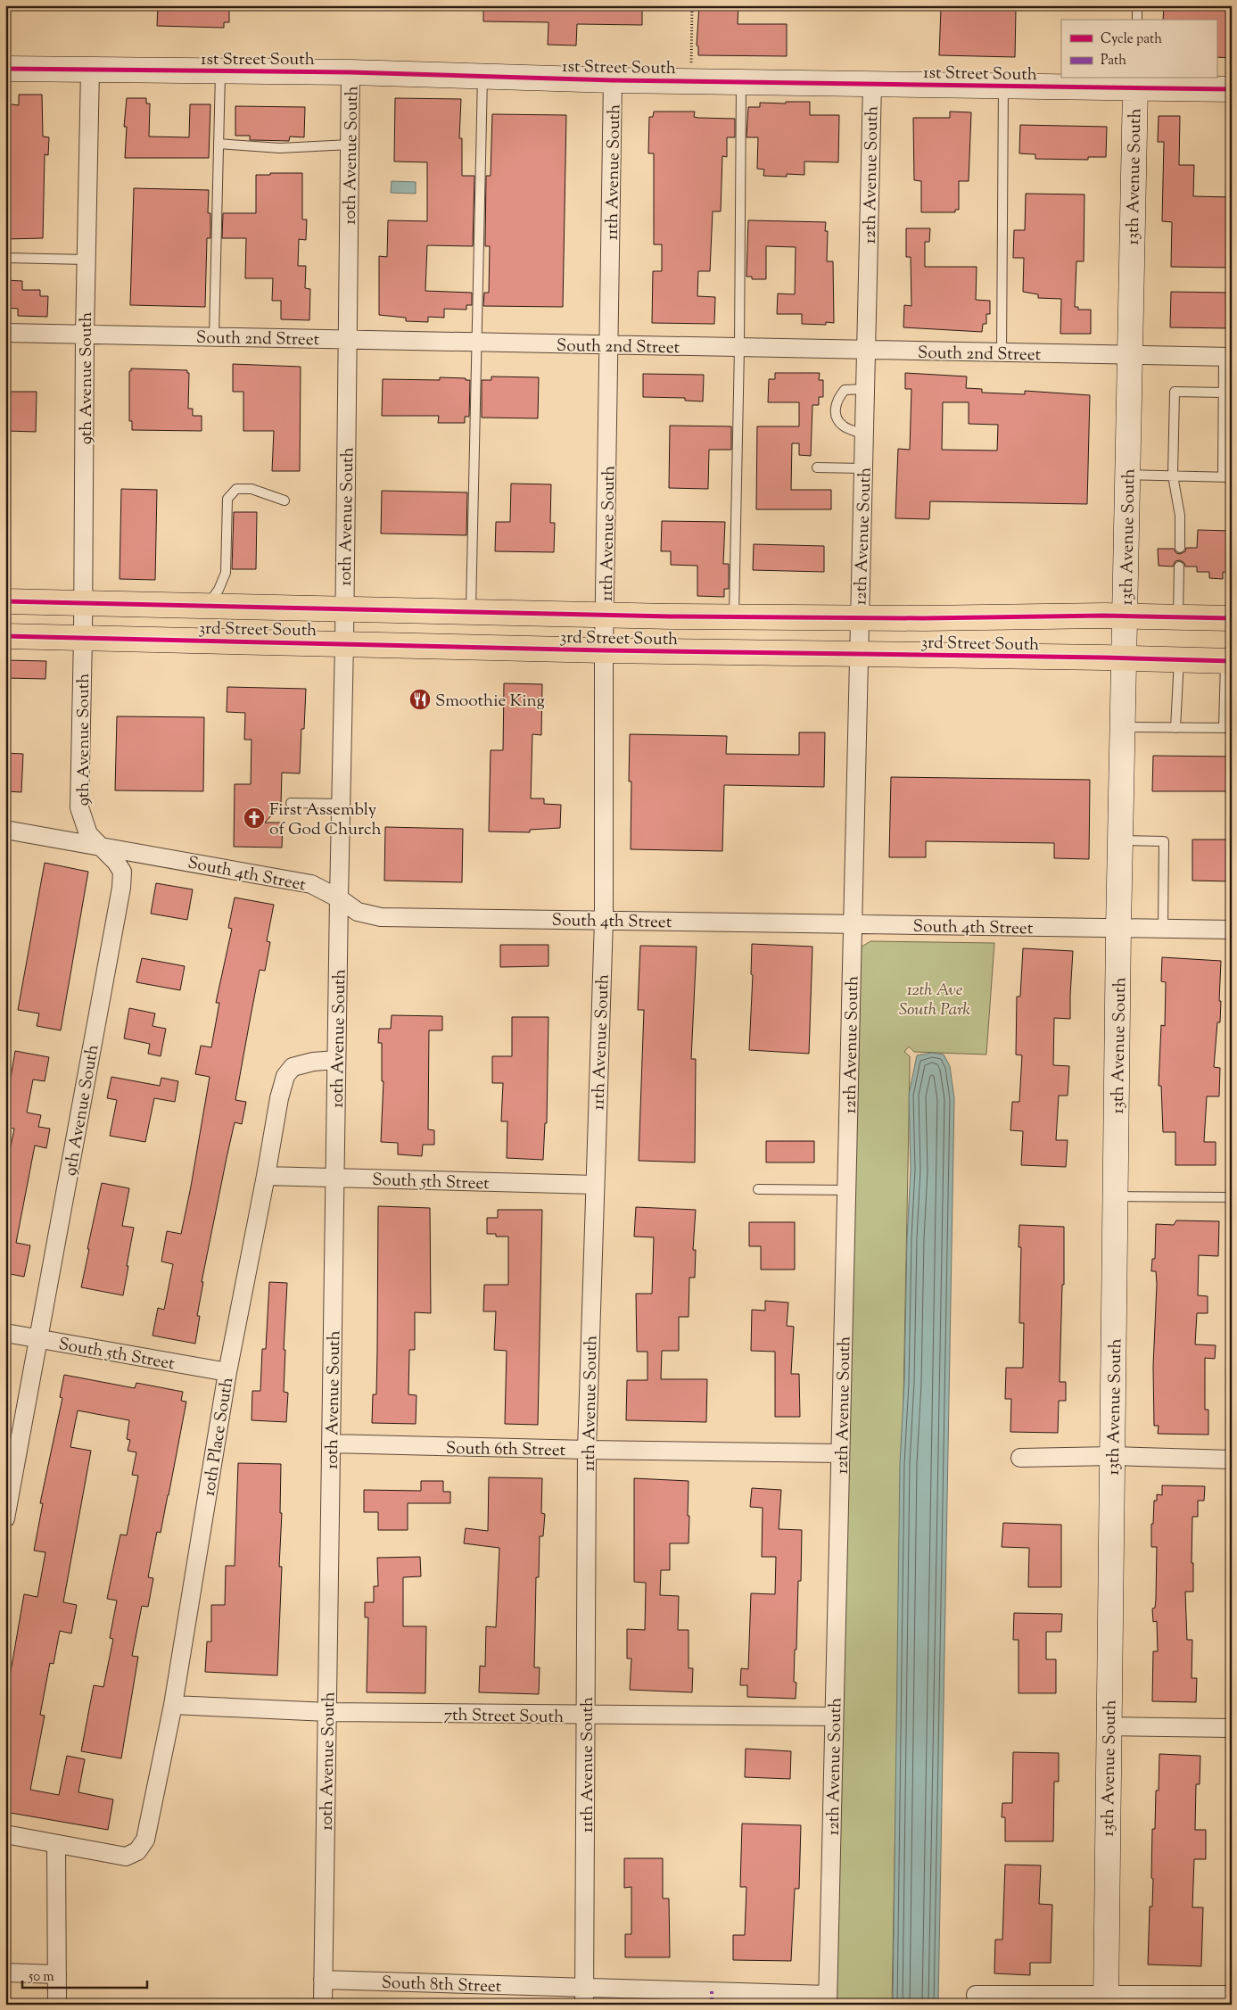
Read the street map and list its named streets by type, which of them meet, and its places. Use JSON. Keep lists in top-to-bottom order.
{
  "streets": {
    "main road": ["3rd Street South"],
    "street": [
      "1st Street South",
      "10th Avenue South",
      "11th Avenue South",
      "12th Avenue South",
      "13th Avenue South",
      "South 2nd Street",
      "9th Avenue South",
      "South 4th Street",
      "South 5th Street",
      "10th Place South",
      "South 6th Street",
      "7th Street South",
      "South 8th Street"
    ]
  },
  "crossings": [
    ["1st Street South", "10th Avenue South"],
    ["1st Street South", "11th Avenue South"],
    ["1st Street South", "12th Avenue South"],
    ["1st Street South", "13th Avenue South"],
    ["1st Street South", "9th Avenue South"],
    ["10th Avenue South", "South 2nd Street"],
    ["10th Avenue South", "3rd Street South"],
    ["10th Avenue South", "South 4th Street"],
    ["10th Avenue South", "South 5th Street"],
    ["10th Avenue South", "10th Place South"],
    ["10th Avenue South", "South 6th Street"],
    ["10th Avenue South", "7th Street South"],
    ["10th Avenue South", "South 8th Street"],
    ["11th Avenue South", "South 2nd Street"],
    ["11th Avenue South", "3rd Street South"],
    ["11th Avenue South", "South 4th Street"],
    ["11th Avenue South", "South 5th Street"],
    ["11th Avenue South", "South 6th Street"],
    ["11th Avenue South", "7th Street South"],
    ["11th Avenue South", "South 8th Street"],
    ["12th Avenue South", "South 2nd Street"],
    ["12th Avenue South", "3rd Street South"],
    ["12th Avenue South", "South 4th Street"],
    ["12th Avenue South", "South 6th Street"],
    ["12th Avenue South", "7th Street South"],
    ["12th Avenue South", "South 8th Street"],
    ["13th Avenue South", "South 2nd Street"],
    ["13th Avenue South", "3rd Street South"],
    ["13th Avenue South", "South 4th Street"],
    ["South 2nd Street", "9th Avenue South"],
    ["9th Avenue South", "3rd Street South"],
    ["9th Avenue South", "South 4th Street"],
    ["9th Avenue South", "South 5th Street"],
    ["South 5th Street", "10th Place South"],
    ["10th Place South", "7th Street South"]
  ],
  "parks": ["12th Ave South Park"],
  "places": {
    "restaurant": ["Smoothie King"],
    "church": ["First Assembly of God Church"]
  },
  "legend": ["Cycle path", "Path"],
  "scale_bar": "50 m"
}
